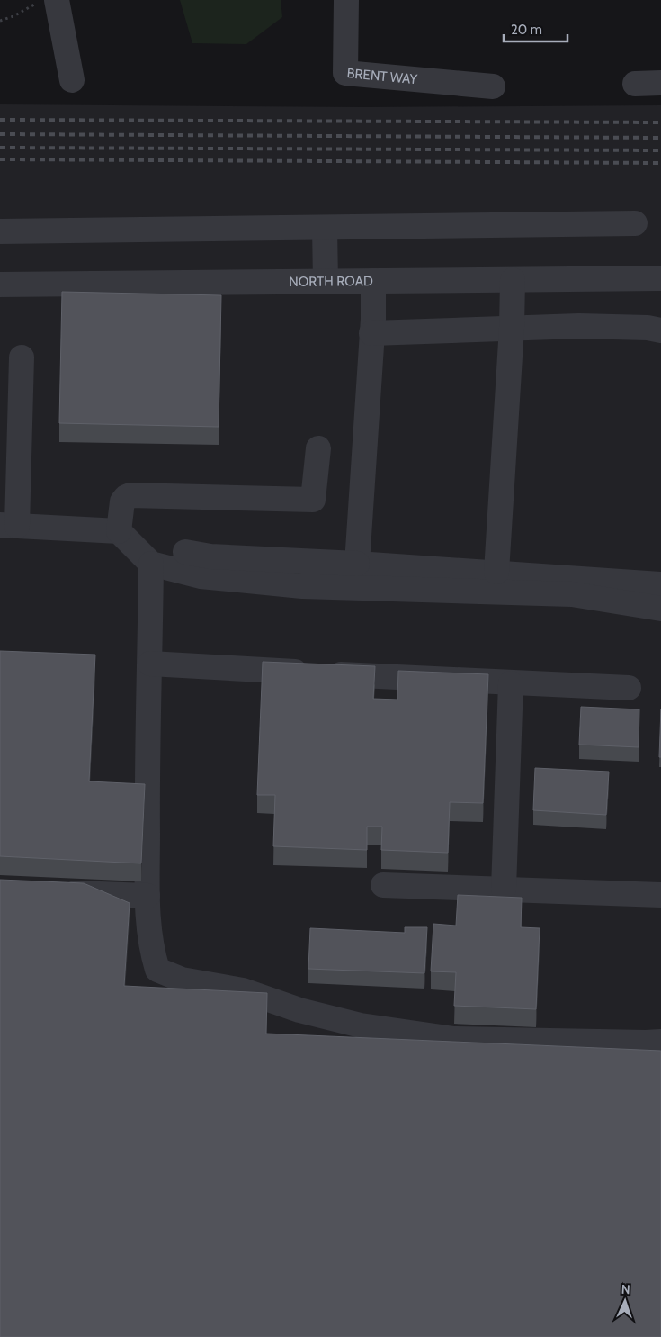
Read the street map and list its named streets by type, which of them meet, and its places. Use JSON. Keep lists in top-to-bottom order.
{
  "streets": {
    "street": ["BRENT WAY", "NORTH ROAD"]
  },
  "scale_bar": "20 m",
  "north": "top"
}
